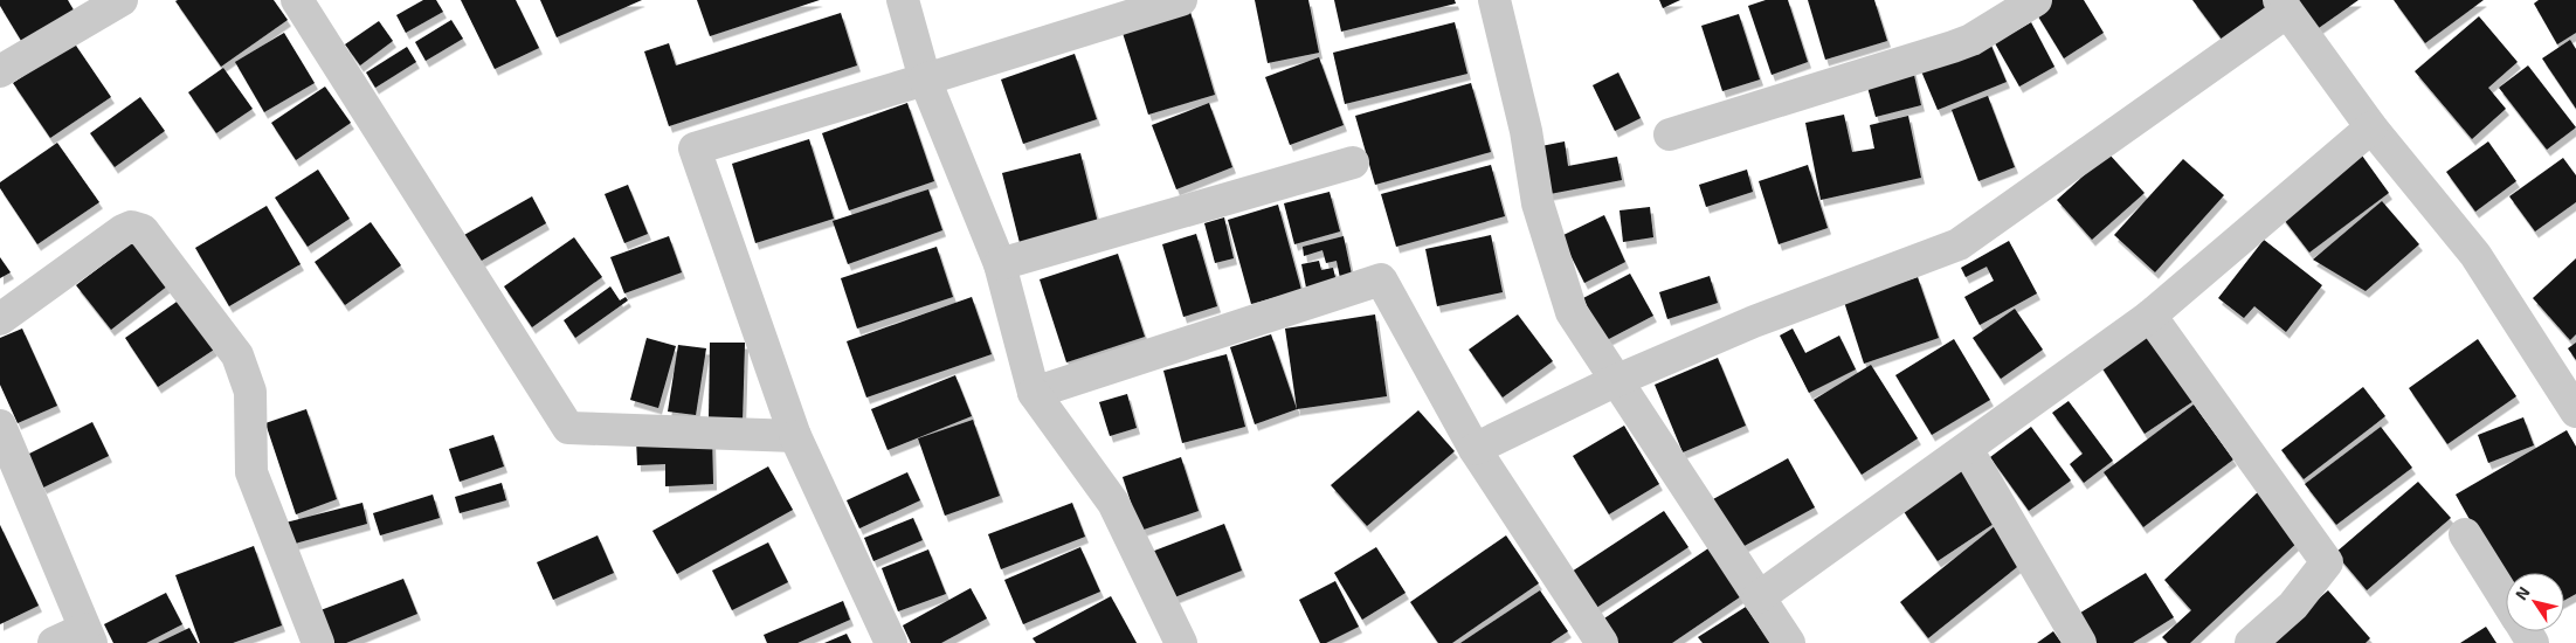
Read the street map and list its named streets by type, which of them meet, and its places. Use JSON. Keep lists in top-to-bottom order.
{
  "north": "top left"
}
